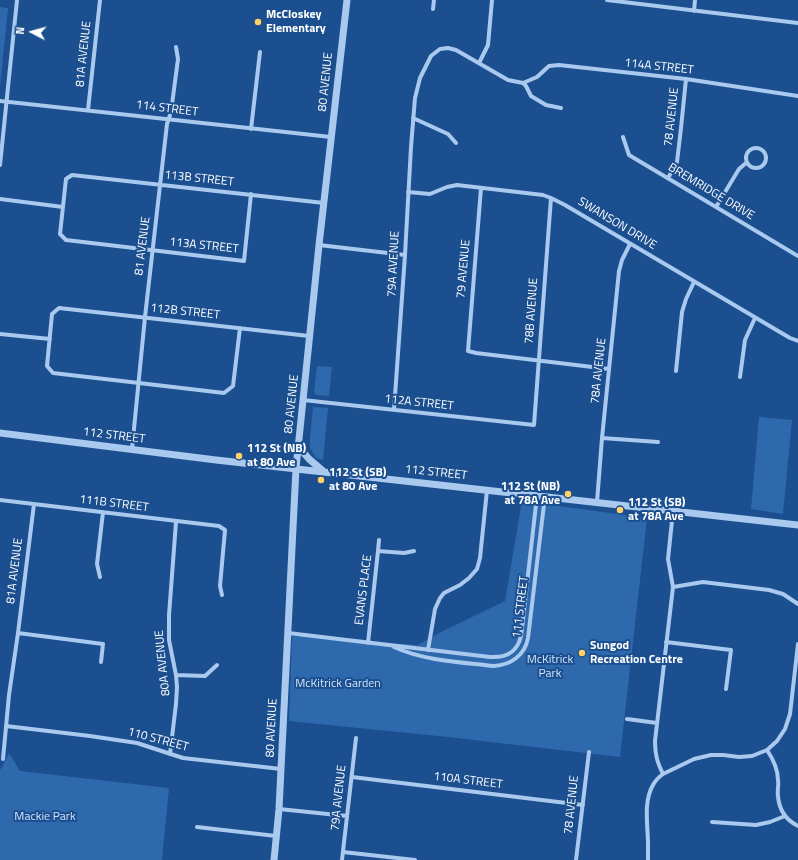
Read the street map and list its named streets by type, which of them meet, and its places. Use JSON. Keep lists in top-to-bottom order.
{
  "streets": {
    "street": [
      "81A AVENUE",
      "114A STREET",
      "80 AVENUE",
      "114 STREET",
      "78 AVENUE",
      "113B STREET",
      "BREMRIDGE DRIVE",
      "SWANSON DRIVE",
      "81 AVENUE",
      "113A STREET",
      "79A AVENUE",
      "79 AVENUE",
      "78B AVENUE",
      "112B STREET",
      "78A AVENUE",
      "112A STREET",
      "112 STREET",
      "111B STREET",
      "EVANS PLACE",
      "111 STREET",
      "80A AVENUE",
      "110 STREET",
      "110A STREET"
    ]
  },
  "crossings": [
    ["81A AVENUE", "114 STREET"],
    ["81A AVENUE", "111B STREET"],
    ["81A AVENUE", "110 STREET"],
    ["114A STREET", "78 AVENUE"],
    ["80 AVENUE", "114 STREET"],
    ["80 AVENUE", "113B STREET"],
    ["80 AVENUE", "112B STREET"],
    ["80 AVENUE", "112A STREET"],
    ["80 AVENUE", "112 STREET"],
    ["80 AVENUE", "111 STREET"],
    ["80 AVENUE", "110 STREET"],
    ["114 STREET", "81 AVENUE"],
    ["78 AVENUE", "BREMRIDGE DRIVE"],
    ["78 AVENUE", "110A STREET"],
    ["113B STREET", "81 AVENUE"],
    ["113B STREET", "113A STREET"],
    ["SWANSON DRIVE", "79A AVENUE"],
    ["SWANSON DRIVE", "79 AVENUE"],
    ["SWANSON DRIVE", "78B AVENUE"],
    ["SWANSON DRIVE", "78A AVENUE"],
    ["81 AVENUE", "113A STREET"],
    ["81 AVENUE", "112B STREET"],
    ["81 AVENUE", "112 STREET"],
    ["79A AVENUE", "112A STREET"],
    ["79A AVENUE", "110A STREET"],
    ["79 AVENUE", "78B AVENUE"],
    ["78B AVENUE", "112A STREET"],
    ["78A AVENUE", "112 STREET"],
    ["112 STREET", "111 STREET"],
    ["111B STREET", "80A AVENUE"],
    ["EVANS PLACE", "111 STREET"],
    ["80A AVENUE", "110 STREET"]
  ],
  "parks": ["McKitrick Park", "McKitrick Garden", "Mackie Park"],
  "places": [
    "McCloskey Elementary",
    "112 St (NB) at 80 Ave",
    "112 St (SB) at 80 Ave",
    "112 St (NB) at 78A Ave",
    "112 St (SB) at 78A Ave",
    "Sungod Recreation Centre"
  ],
  "north": "left"
}
